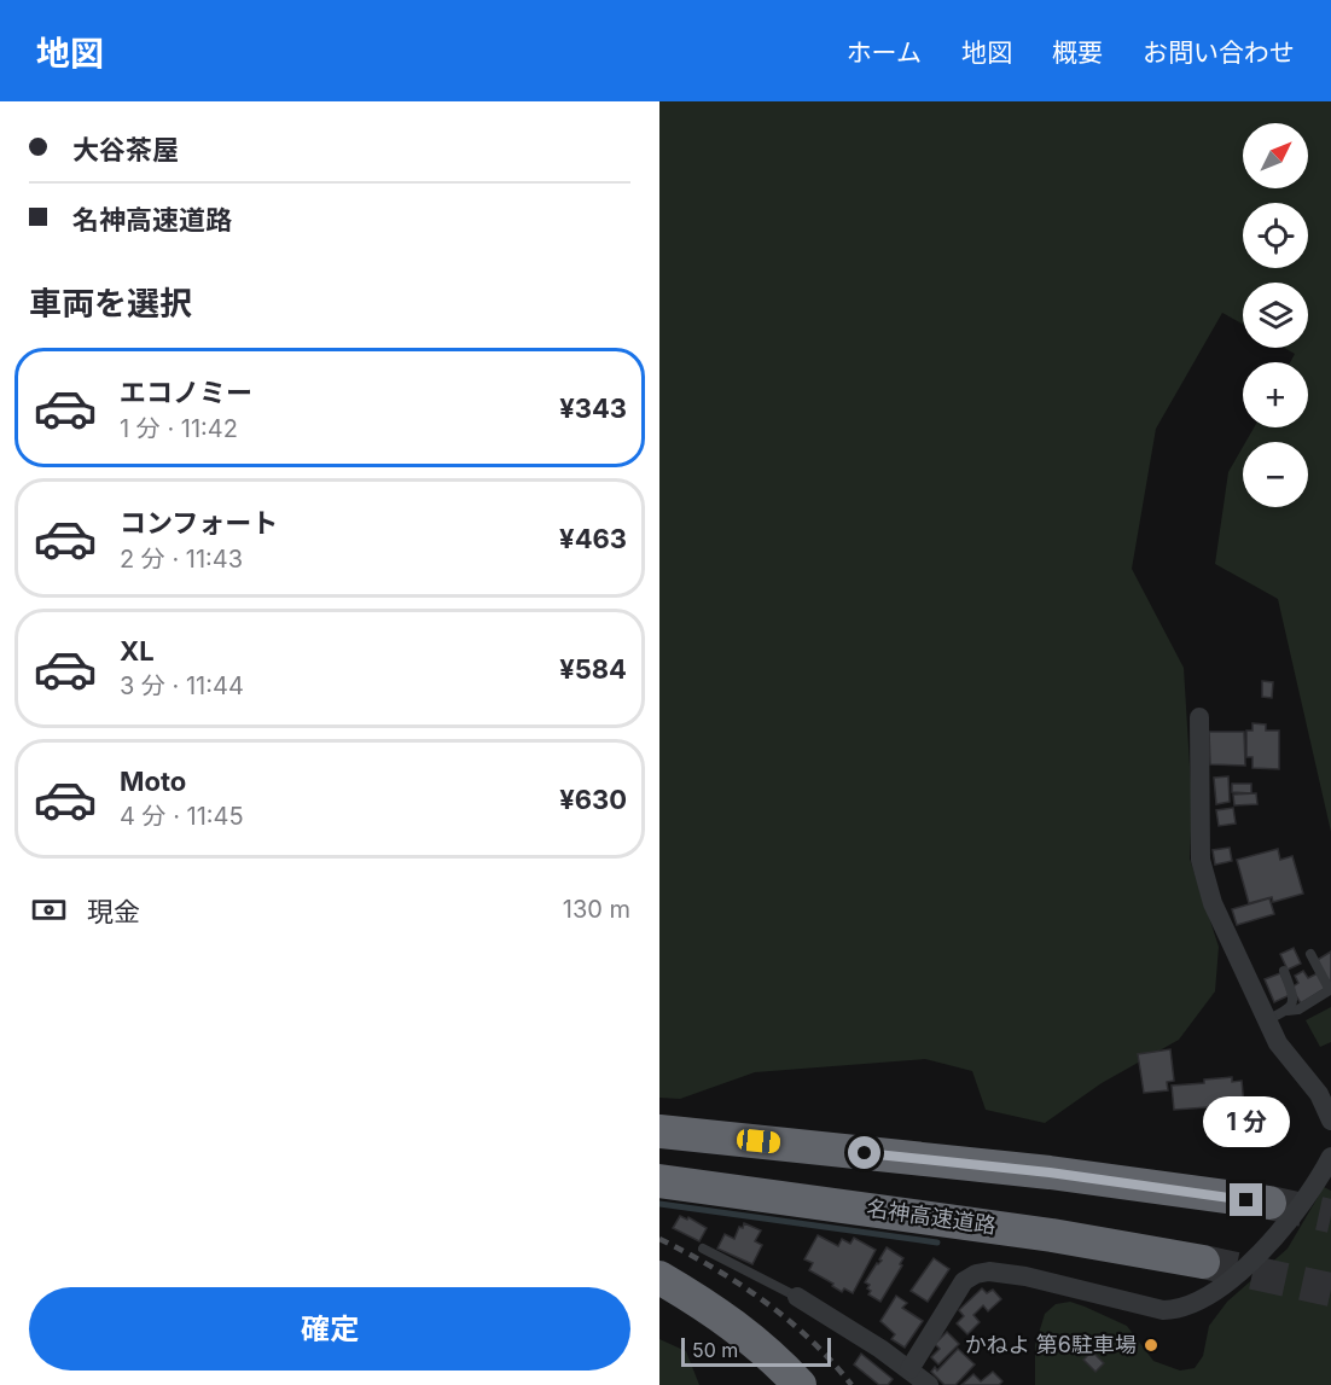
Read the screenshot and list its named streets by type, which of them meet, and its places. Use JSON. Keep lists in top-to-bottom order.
{
  "streets": {
    "highway": ["名神高速道路"]
  },
  "places": ["かねよ 第6駐車場"],
  "scale_bar": "50 m",
  "north": "top right",
  "page": {
    "header": "地図",
    "nav": [
      "ホーム",
      "地図",
      "概要",
      "お問い合わせ"
    ],
    "banner": ["大谷茶屋", "名神高速道路"],
    "map_buttons": ["+", "−"],
    "heading": "車両を選択",
    "list": [
      {
        "name": "エコノミー",
        "note": "1 分 · 11:42",
        "value": "¥343"
      },
      {
        "name": "コンフォート",
        "note": "2 分 · 11:43",
        "value": "¥463"
      },
      {
        "name": "XL",
        "note": "3 分 · 11:44",
        "value": "¥584"
      },
      {
        "name": "Moto",
        "note": "4 分 · 11:45",
        "value": "¥630"
      }
    ],
    "pay": ["現金", "130 m"],
    "bubble": "1 分",
    "buttons": "確定",
    "scale": "50 m"
  }
}
